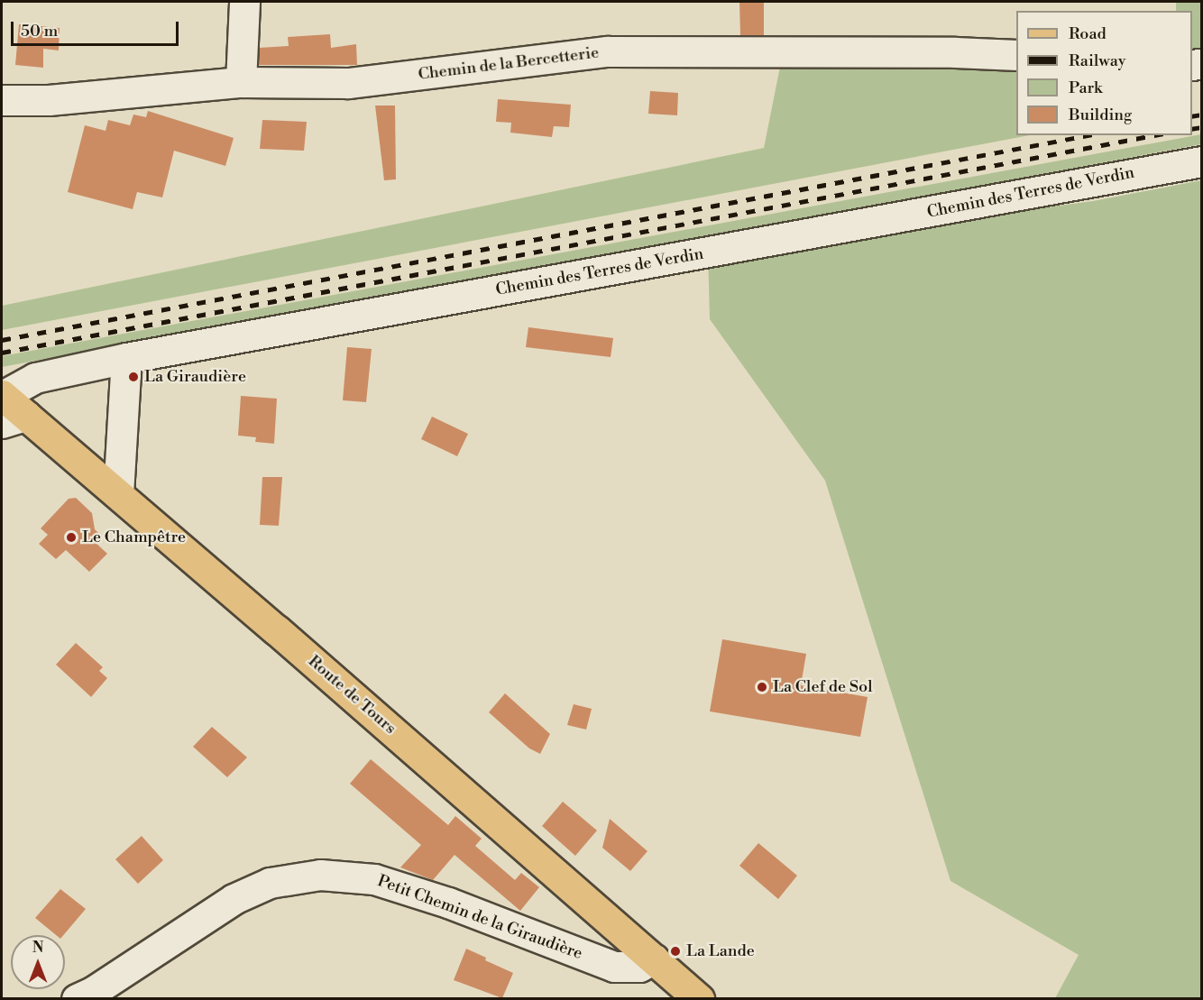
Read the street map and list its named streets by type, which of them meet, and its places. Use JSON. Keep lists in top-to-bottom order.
{
  "streets": {
    "main road": ["Route de Tours"],
    "street": ["Chemin de la Bercetterie", "Chemin des Terres de Verdin", "Petit Chemin de la Giraudière"]
  },
  "crossings": [
    ["Chemin des Terres de Verdin", "Route de Tours"],
    ["Route de Tours", "Petit Chemin de la Giraudière"]
  ],
  "places": [
    "La Giraudière",
    "Le Champêtre",
    "La Clef de Sol",
    "La Lande"
  ],
  "legend": [
    "Road",
    "Railway",
    "Park",
    "Building"
  ],
  "scale_bar": "50 m",
  "north": "top"
}
